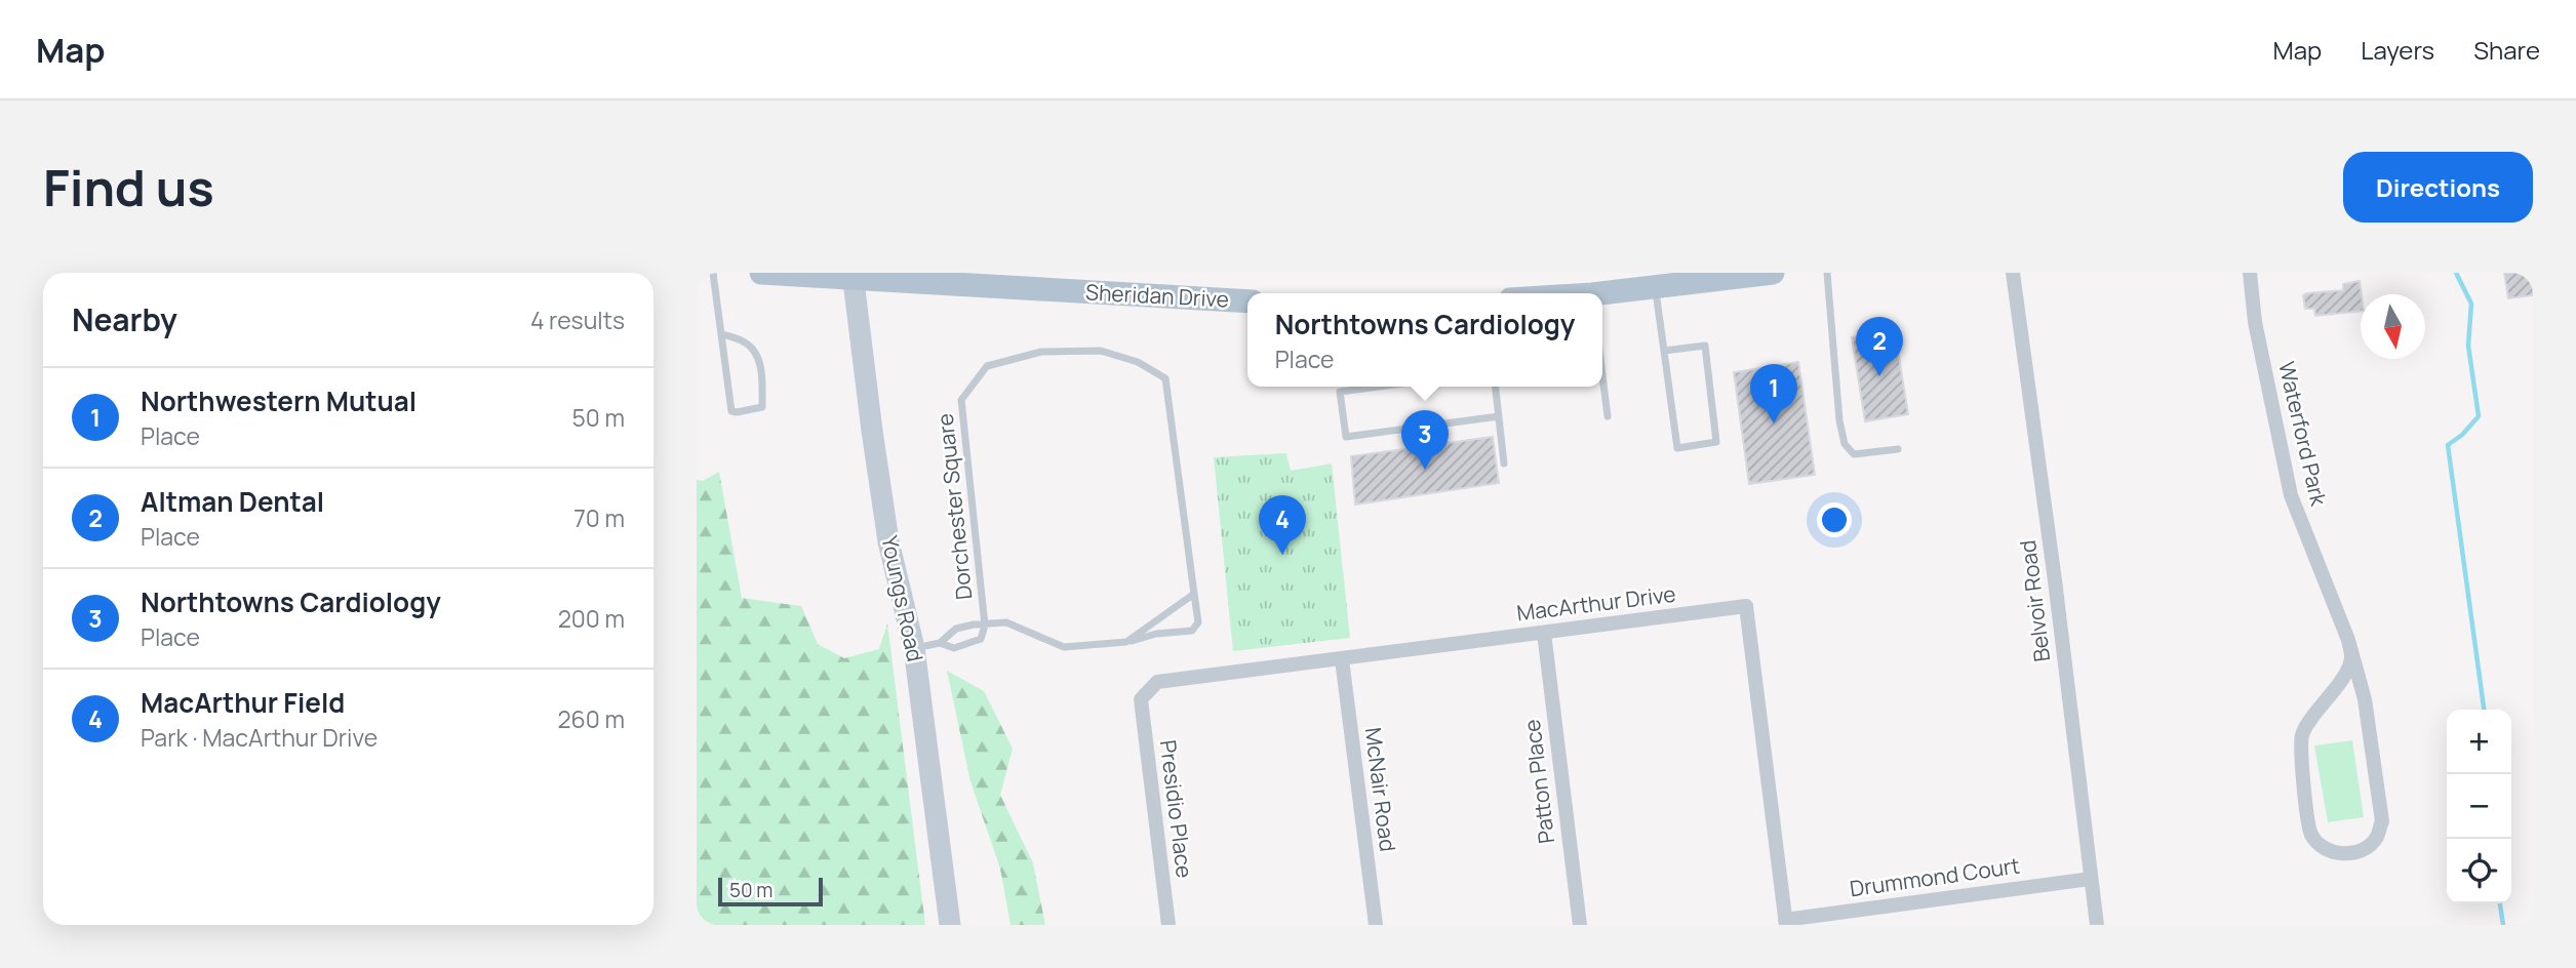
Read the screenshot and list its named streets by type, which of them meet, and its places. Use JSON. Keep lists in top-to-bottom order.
{
  "streets": {
    "main road": ["Sheridan Drive"],
    "street": [
      "Waterford Park",
      "Youngs Road",
      "Belvoir Road",
      "MacArthur Drive",
      "Patton Place",
      "McNair Road",
      "Presidio Place",
      "Drummond Court"
    ],
    "lane": ["Dorchester Square"]
  },
  "crossings": [
    ["Sheridan Drive", "Youngs Road"],
    ["Dorchester Square", "Youngs Road"],
    ["Belvoir Road", "Drummond Court"],
    ["MacArthur Drive", "Patton Place"],
    ["MacArthur Drive", "McNair Road"],
    ["MacArthur Drive", "Presidio Place"],
    ["MacArthur Drive", "Drummond Court"]
  ],
  "scale_bar": "50 m",
  "north": "bottom",
  "page": {
    "header": "Map",
    "nav": ["Map", "Layers", "Share"],
    "buttons": "Directions",
    "title": "Find us",
    "heading": ["Nearby", "4 results"],
    "popup": ["Northtowns Cardiology", "Place"],
    "pins": [
      "2",
      "1",
      "3",
      "4"
    ],
    "list": [
      {
        "mark": "1",
        "name": "Northwestern Mutual",
        "note": "Place",
        "value": "50 m"
      },
      {
        "mark": "2",
        "name": "Altman Dental",
        "note": "Place",
        "value": "70 m"
      },
      {
        "mark": "3",
        "name": "Northtowns Cardiology",
        "note": "Place",
        "value": "200 m"
      },
      {
        "mark": "4",
        "name": "MacArthur Field",
        "note": "Park · MacArthur Drive",
        "value": "260 m"
      }
    ],
    "map_buttons": ["+", "−"],
    "scale": "50 m"
  }
}
